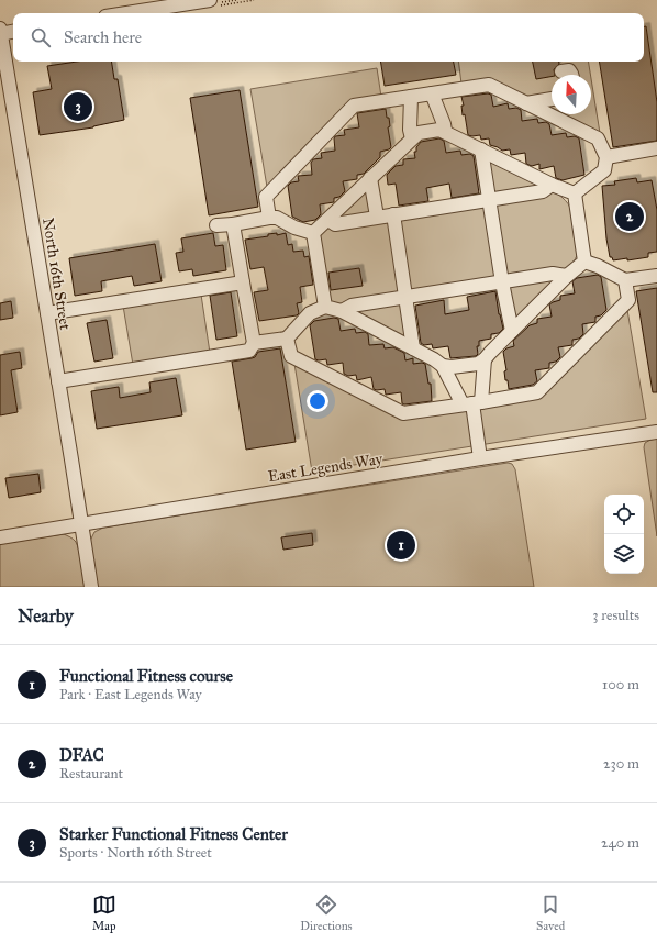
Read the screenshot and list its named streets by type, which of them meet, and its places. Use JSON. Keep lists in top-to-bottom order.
{
  "streets": {
    "street": ["North 16th Street", "East Legends Way"]
  },
  "crossings": [
    ["North 16th Street", "East Legends Way"]
  ],
  "north": "top",
  "page": {
    "search": "Search here",
    "pins": ["3", "2", "1"],
    "heading": ["Nearby", "3 results"],
    "list": [
      {
        "mark": "1",
        "name": "Functional Fitness course",
        "note": "Park · East Legends Way",
        "value": "100 m"
      },
      {
        "mark": "2",
        "name": "DFAC",
        "note": "Restaurant",
        "value": "230 m"
      },
      {
        "mark": "3",
        "name": "Starker Functional Fitness Center",
        "note": "Sports · North 16th Street",
        "value": "240 m"
      }
    ],
    "nav": ["Map", "Directions", "Saved"]
  }
}
